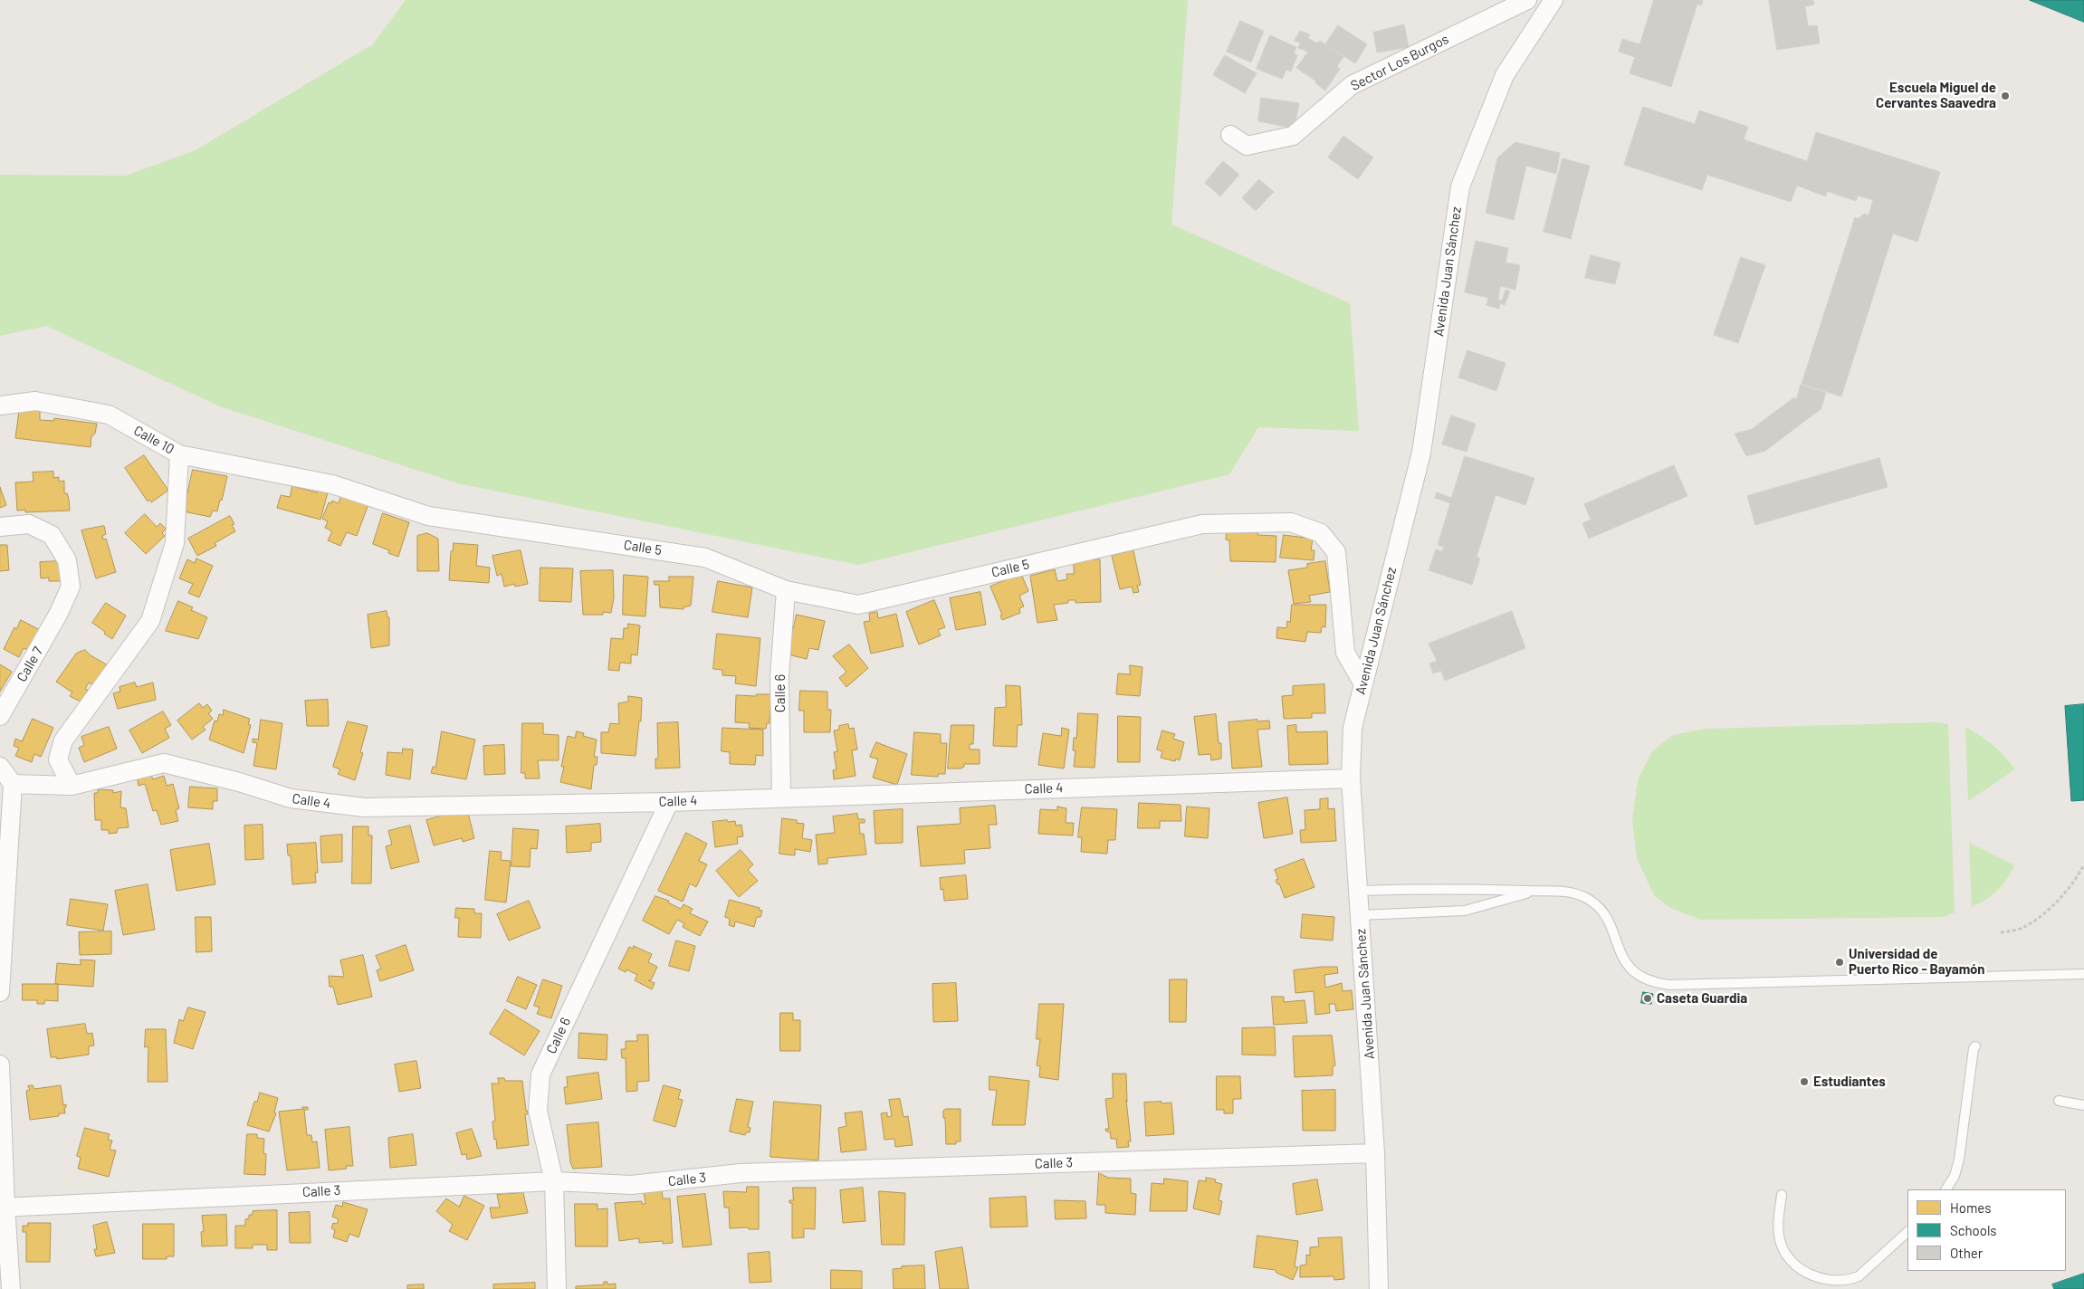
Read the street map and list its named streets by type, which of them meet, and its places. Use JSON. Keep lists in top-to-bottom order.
{
  "streets": {
    "street": [
      "Sector Los Burgos",
      "Avenida Juan Sánchez",
      "Calle 10",
      "Calle 5",
      "Calle 7",
      "Calle 6",
      "Calle 4",
      "Calle 3"
    ]
  },
  "crossings": [
    ["Avenida Juan Sánchez", "Calle 5"],
    ["Avenida Juan Sánchez", "Calle 4"],
    ["Avenida Juan Sánchez", "Calle 3"],
    ["Calle 10", "Calle 5"],
    ["Calle 5", "Calle 6"],
    ["Calle 6", "Calle 4"],
    ["Calle 6", "Calle 3"]
  ],
  "places": [
    "Escuela Miguel de Cervantes Saavedra",
    "Universidad de Puerto Rico - Bayamón",
    "Caseta Guardia",
    "Estudiantes"
  ],
  "legend": ["Homes", "Schools", "Other"]
}
